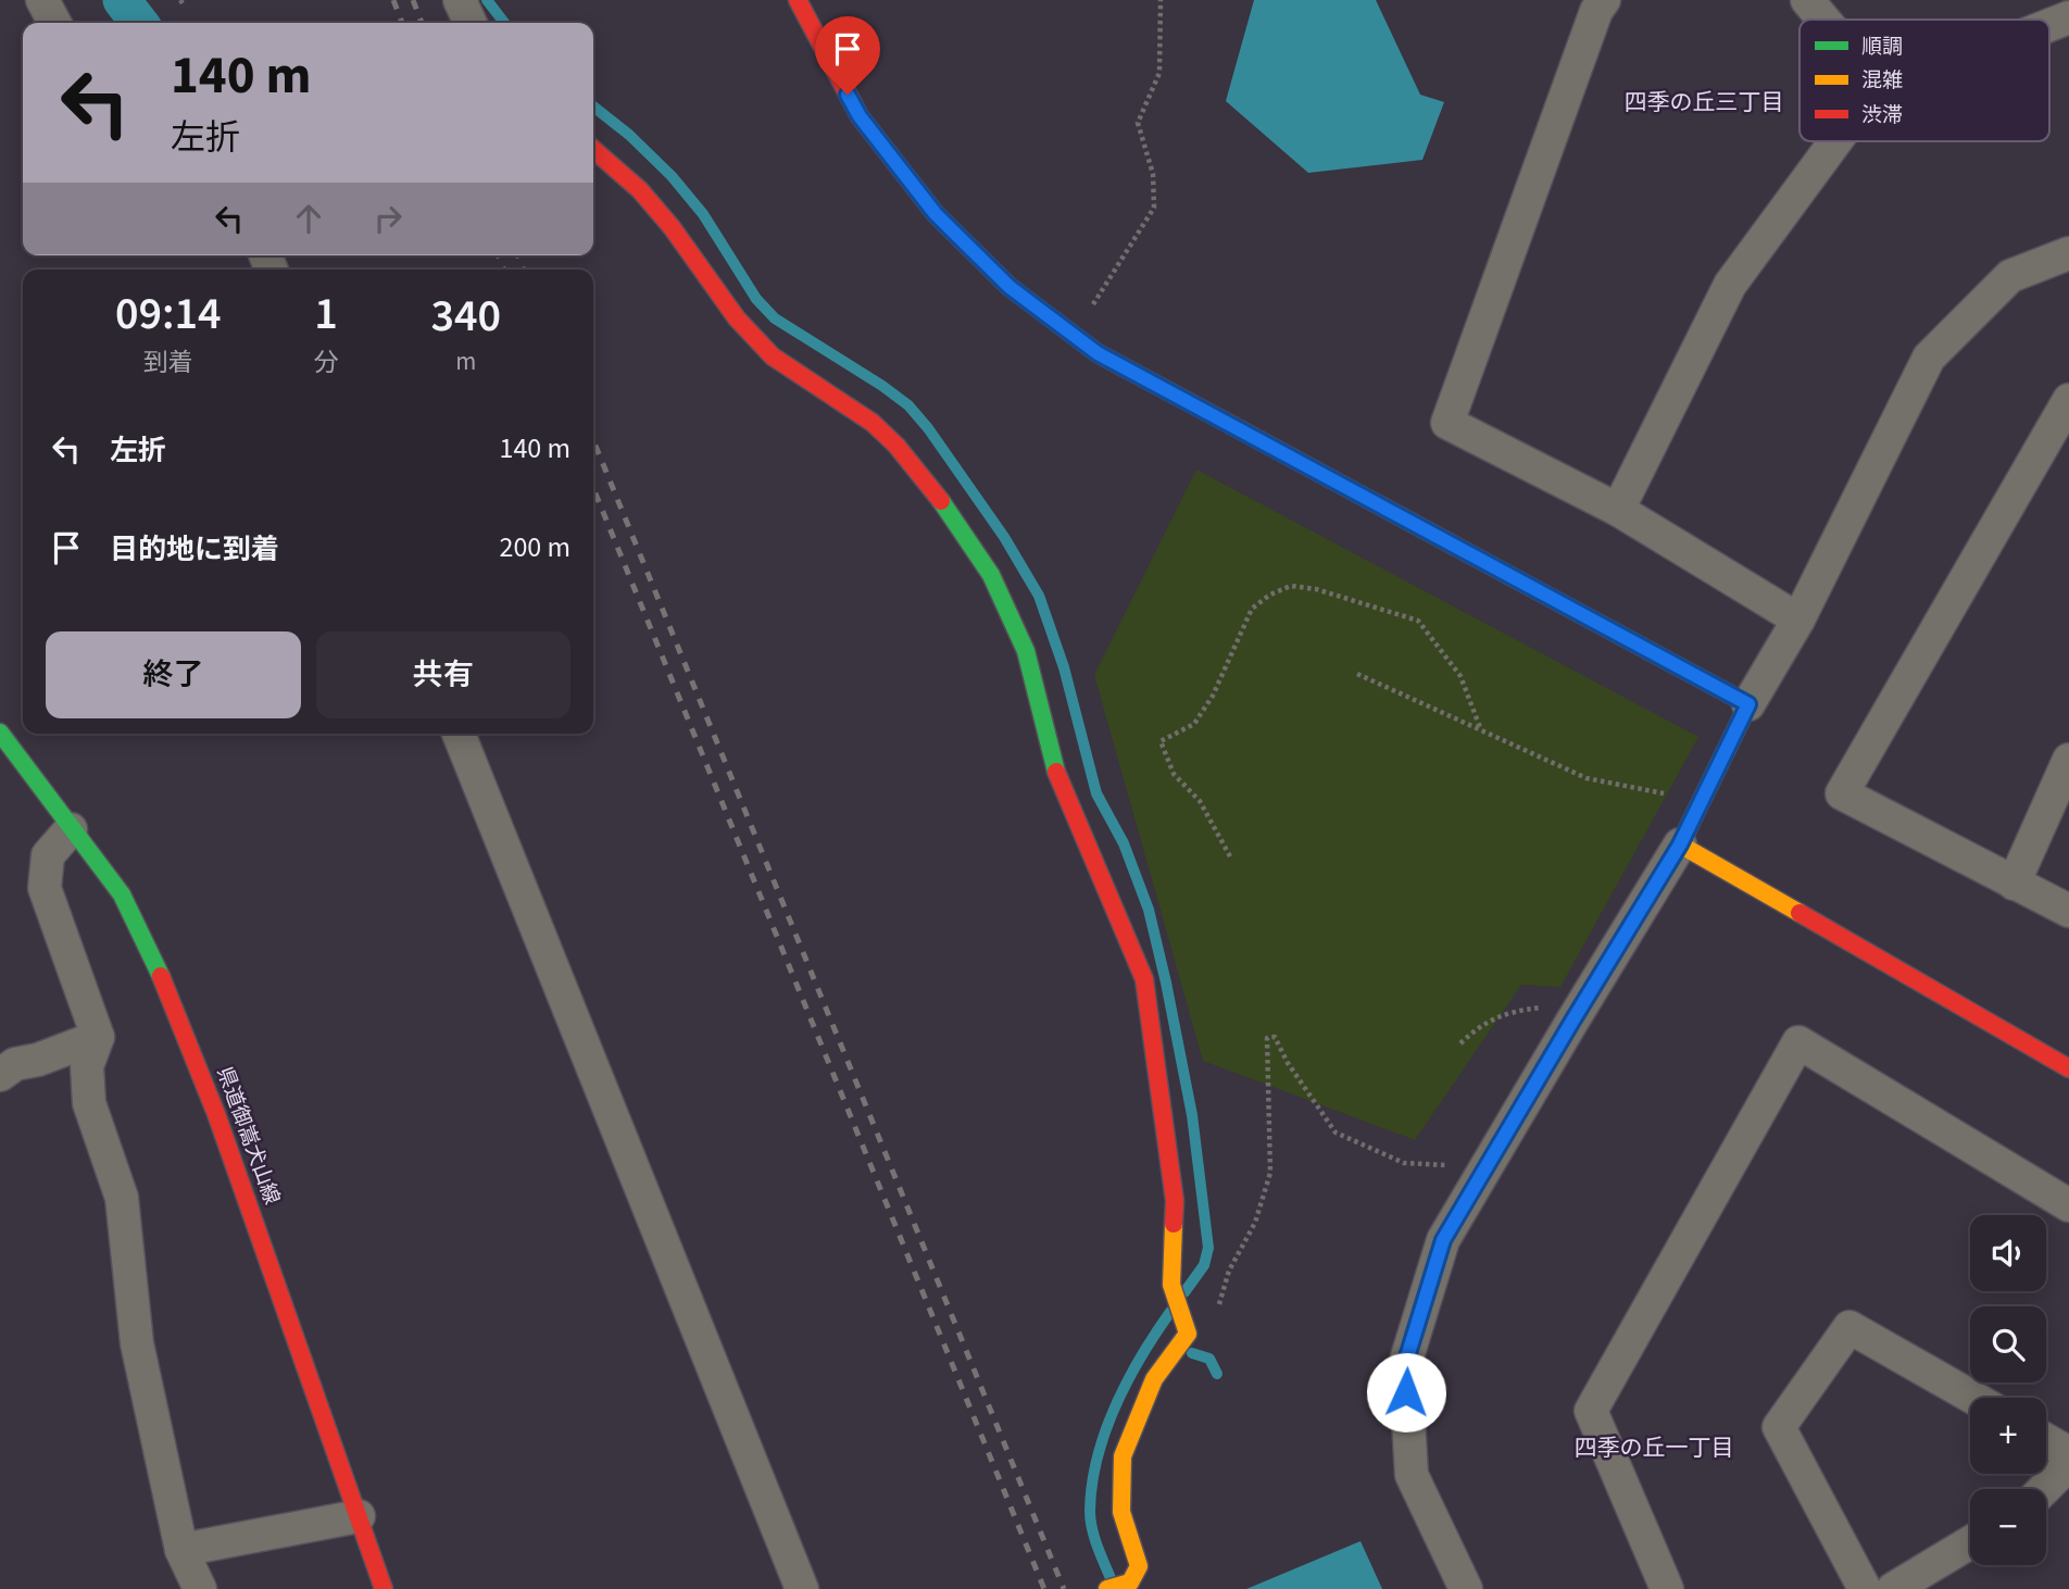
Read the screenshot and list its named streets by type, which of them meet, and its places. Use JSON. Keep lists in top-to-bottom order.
{
  "streets": {
    "street": ["県道御嵩犬山線"]
  },
  "districts": ["四季の丘三丁目", "四季の丘一丁目"],
  "legend": ["順調", "混雑", "渋滞"],
  "page": {
    "turn": ["140 m", "左折"],
    "eta": [
      "09:14",
      "到着",
      "1",
      "分",
      "340",
      "m"
    ],
    "list": [
      {
        "name": "左折",
        "value": "140 m"
      },
      {
        "name": "目的地に到着",
        "value": "200 m"
      }
    ],
    "buttons": ["終了", "共有"],
    "map_buttons": ["+", "−"]
  }
}
